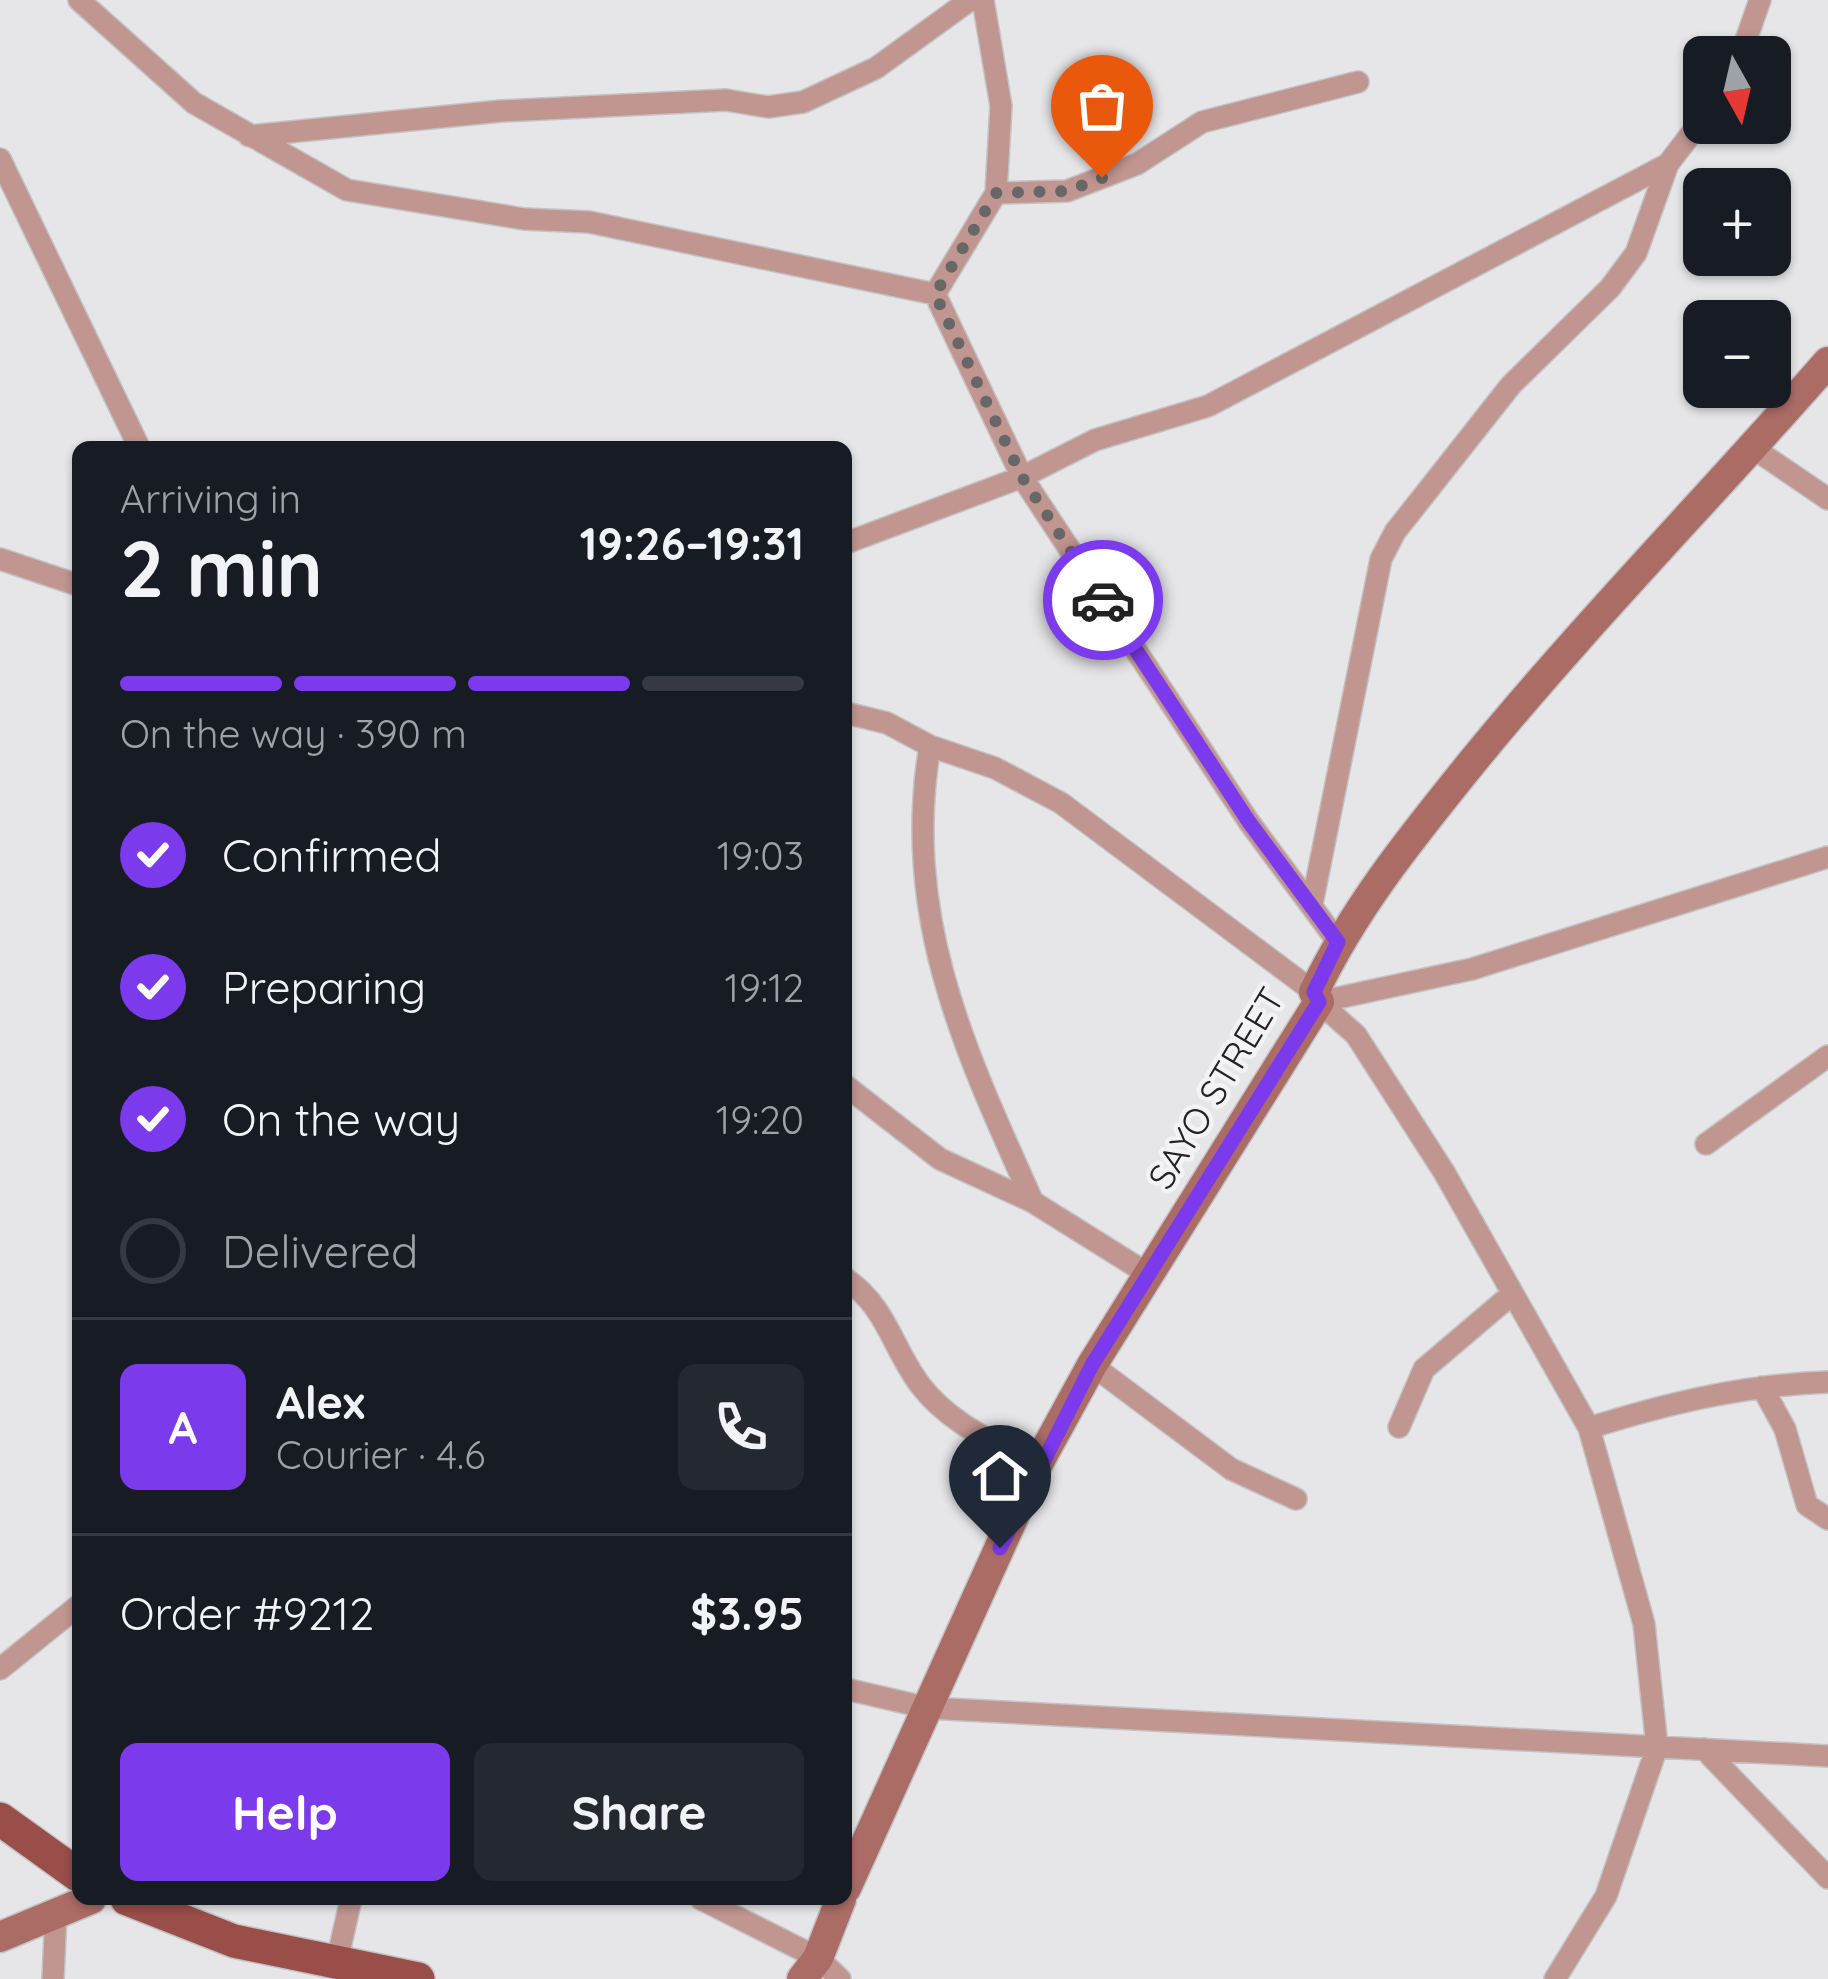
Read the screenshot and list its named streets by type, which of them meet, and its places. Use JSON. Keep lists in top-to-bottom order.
{
  "streets": {
    "street": ["SAYO STREET"]
  },
  "north": "bottom",
  "page": {
    "map_buttons": ["+", "−"],
    "heading": ["2 min", "Arriving in", "19:26–19:31"],
    "panel": [
      "Alex",
      "Courier · 4.6",
      "Order #9212",
      "$3.95"
    ],
    "bar": "On the way · 390 m",
    "list": [
      ["Confirmed", "19:03"],
      ["Preparing", "19:12"],
      ["On the way", "19:20"],
      "Delivered"
    ],
    "round": "A",
    "buttons": ["Help", "Share"]
  }
}
